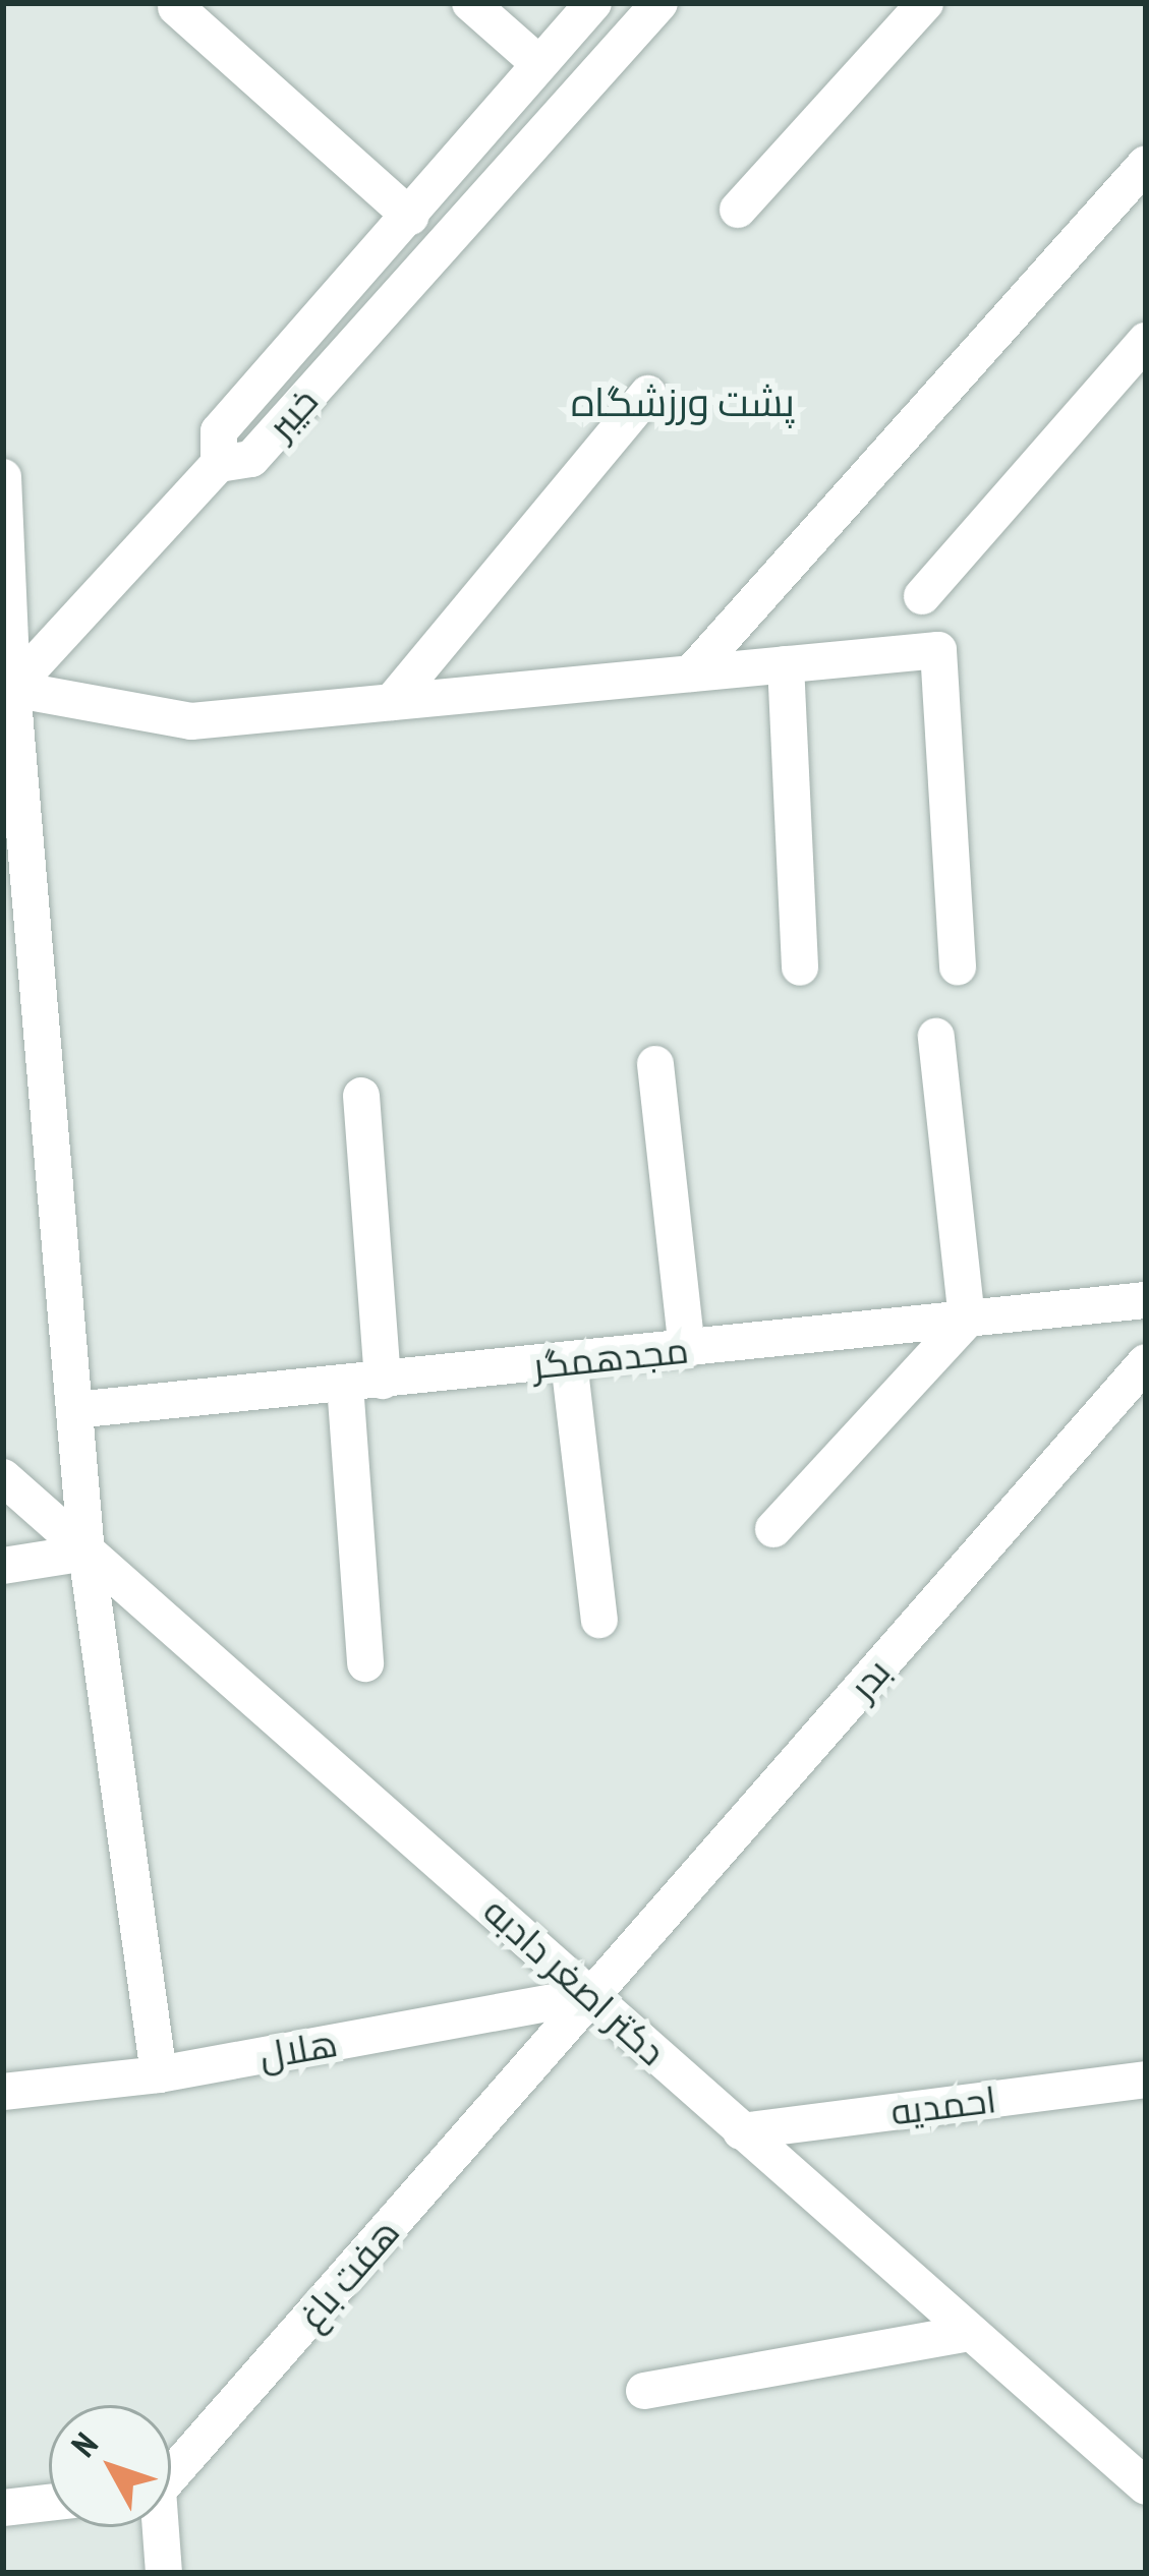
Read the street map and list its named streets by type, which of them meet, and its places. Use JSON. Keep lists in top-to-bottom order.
{
  "streets": {
    "street": [
      "خیبر",
      "مجدهمگر",
      "بدر",
      "دکتر اصغر دادبه",
      "هلال",
      "احمدیه",
      "هفت باغ"
    ]
  },
  "crossings": [
    ["بدر", "دکتر اصغر دادبه"],
    ["بدر", "هلال"],
    ["بدر", "هفت باغ"],
    ["دکتر اصغر دادبه", "هلال"],
    ["دکتر اصغر دادبه", "احمدیه"],
    ["دکتر اصغر دادبه", "هفت باغ"],
    ["هلال", "هفت باغ"]
  ],
  "districts": ["پشت ورزشگاه"],
  "north": "top left"
}
